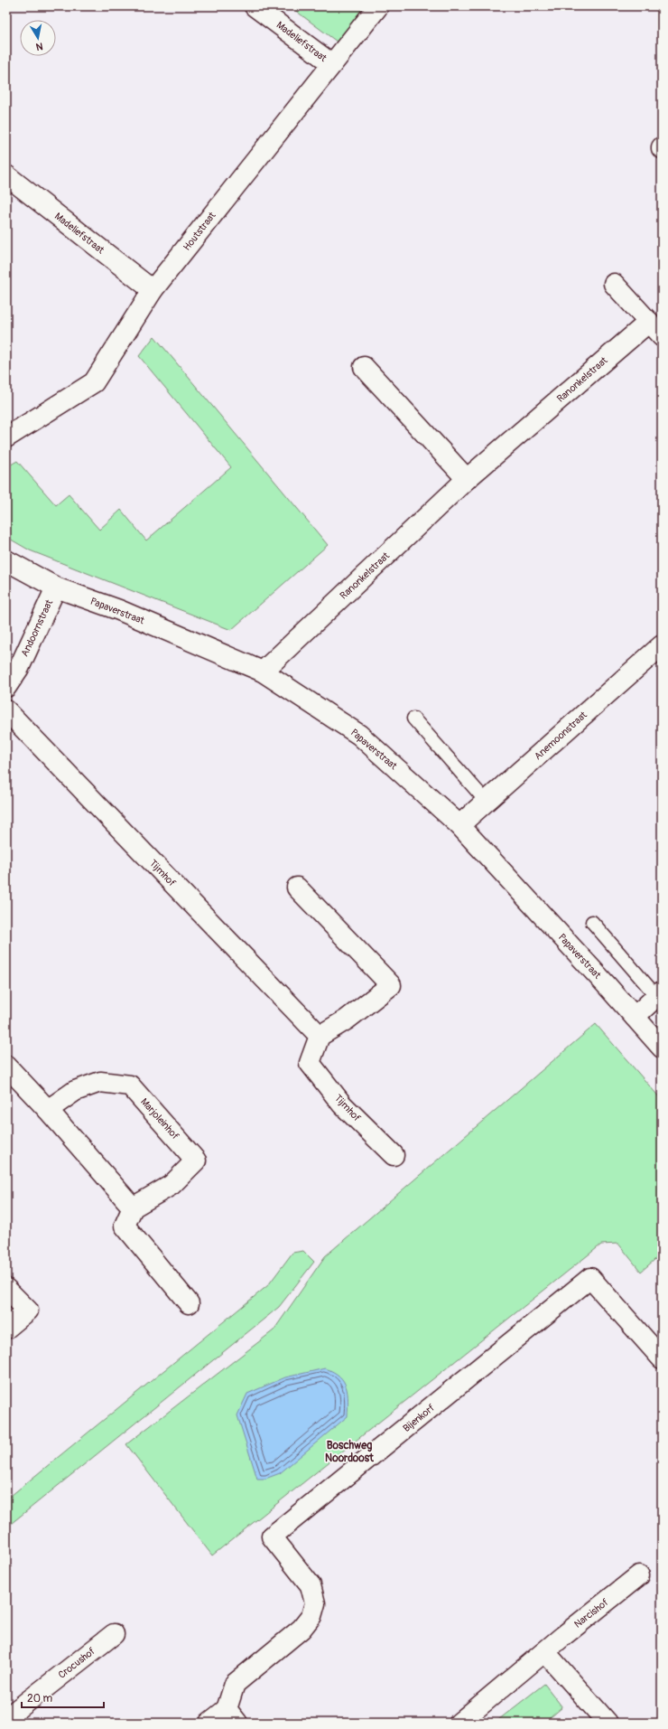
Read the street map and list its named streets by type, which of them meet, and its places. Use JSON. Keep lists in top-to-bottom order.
{
  "streets": {
    "street": [
      "Madeliefstraat",
      "Houtstraat",
      "Ranonkelstraat",
      "Papaverstraat",
      "Andoornstraat",
      "Anemoonstraat",
      "Tijmhof",
      "Marjoleinhof",
      "Bijenkorf",
      "Narcishof",
      "Crocushof"
    ]
  },
  "crossings": [
    ["Madeliefstraat", "Houtstraat"],
    ["Ranonkelstraat", "Papaverstraat"],
    ["Papaverstraat", "Andoornstraat"],
    ["Papaverstraat", "Anemoonstraat"]
  ],
  "districts": ["Boschweg Noordoost"],
  "scale_bar": "20 m",
  "north": "bottom"
}
